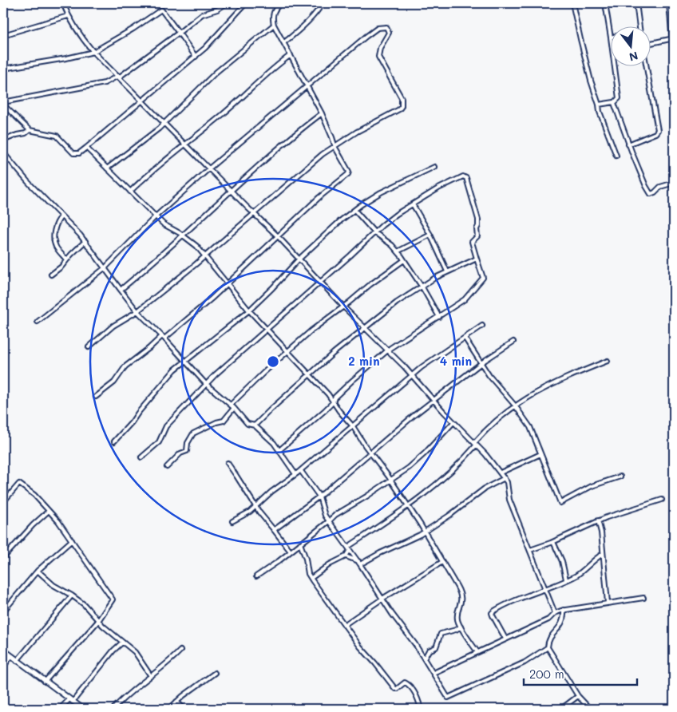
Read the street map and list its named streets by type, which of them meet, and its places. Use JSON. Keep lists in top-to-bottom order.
{
  "scale_bar": "200 m",
  "north": "bottom",
  "rings": ["2 min", "4 min"]
}
